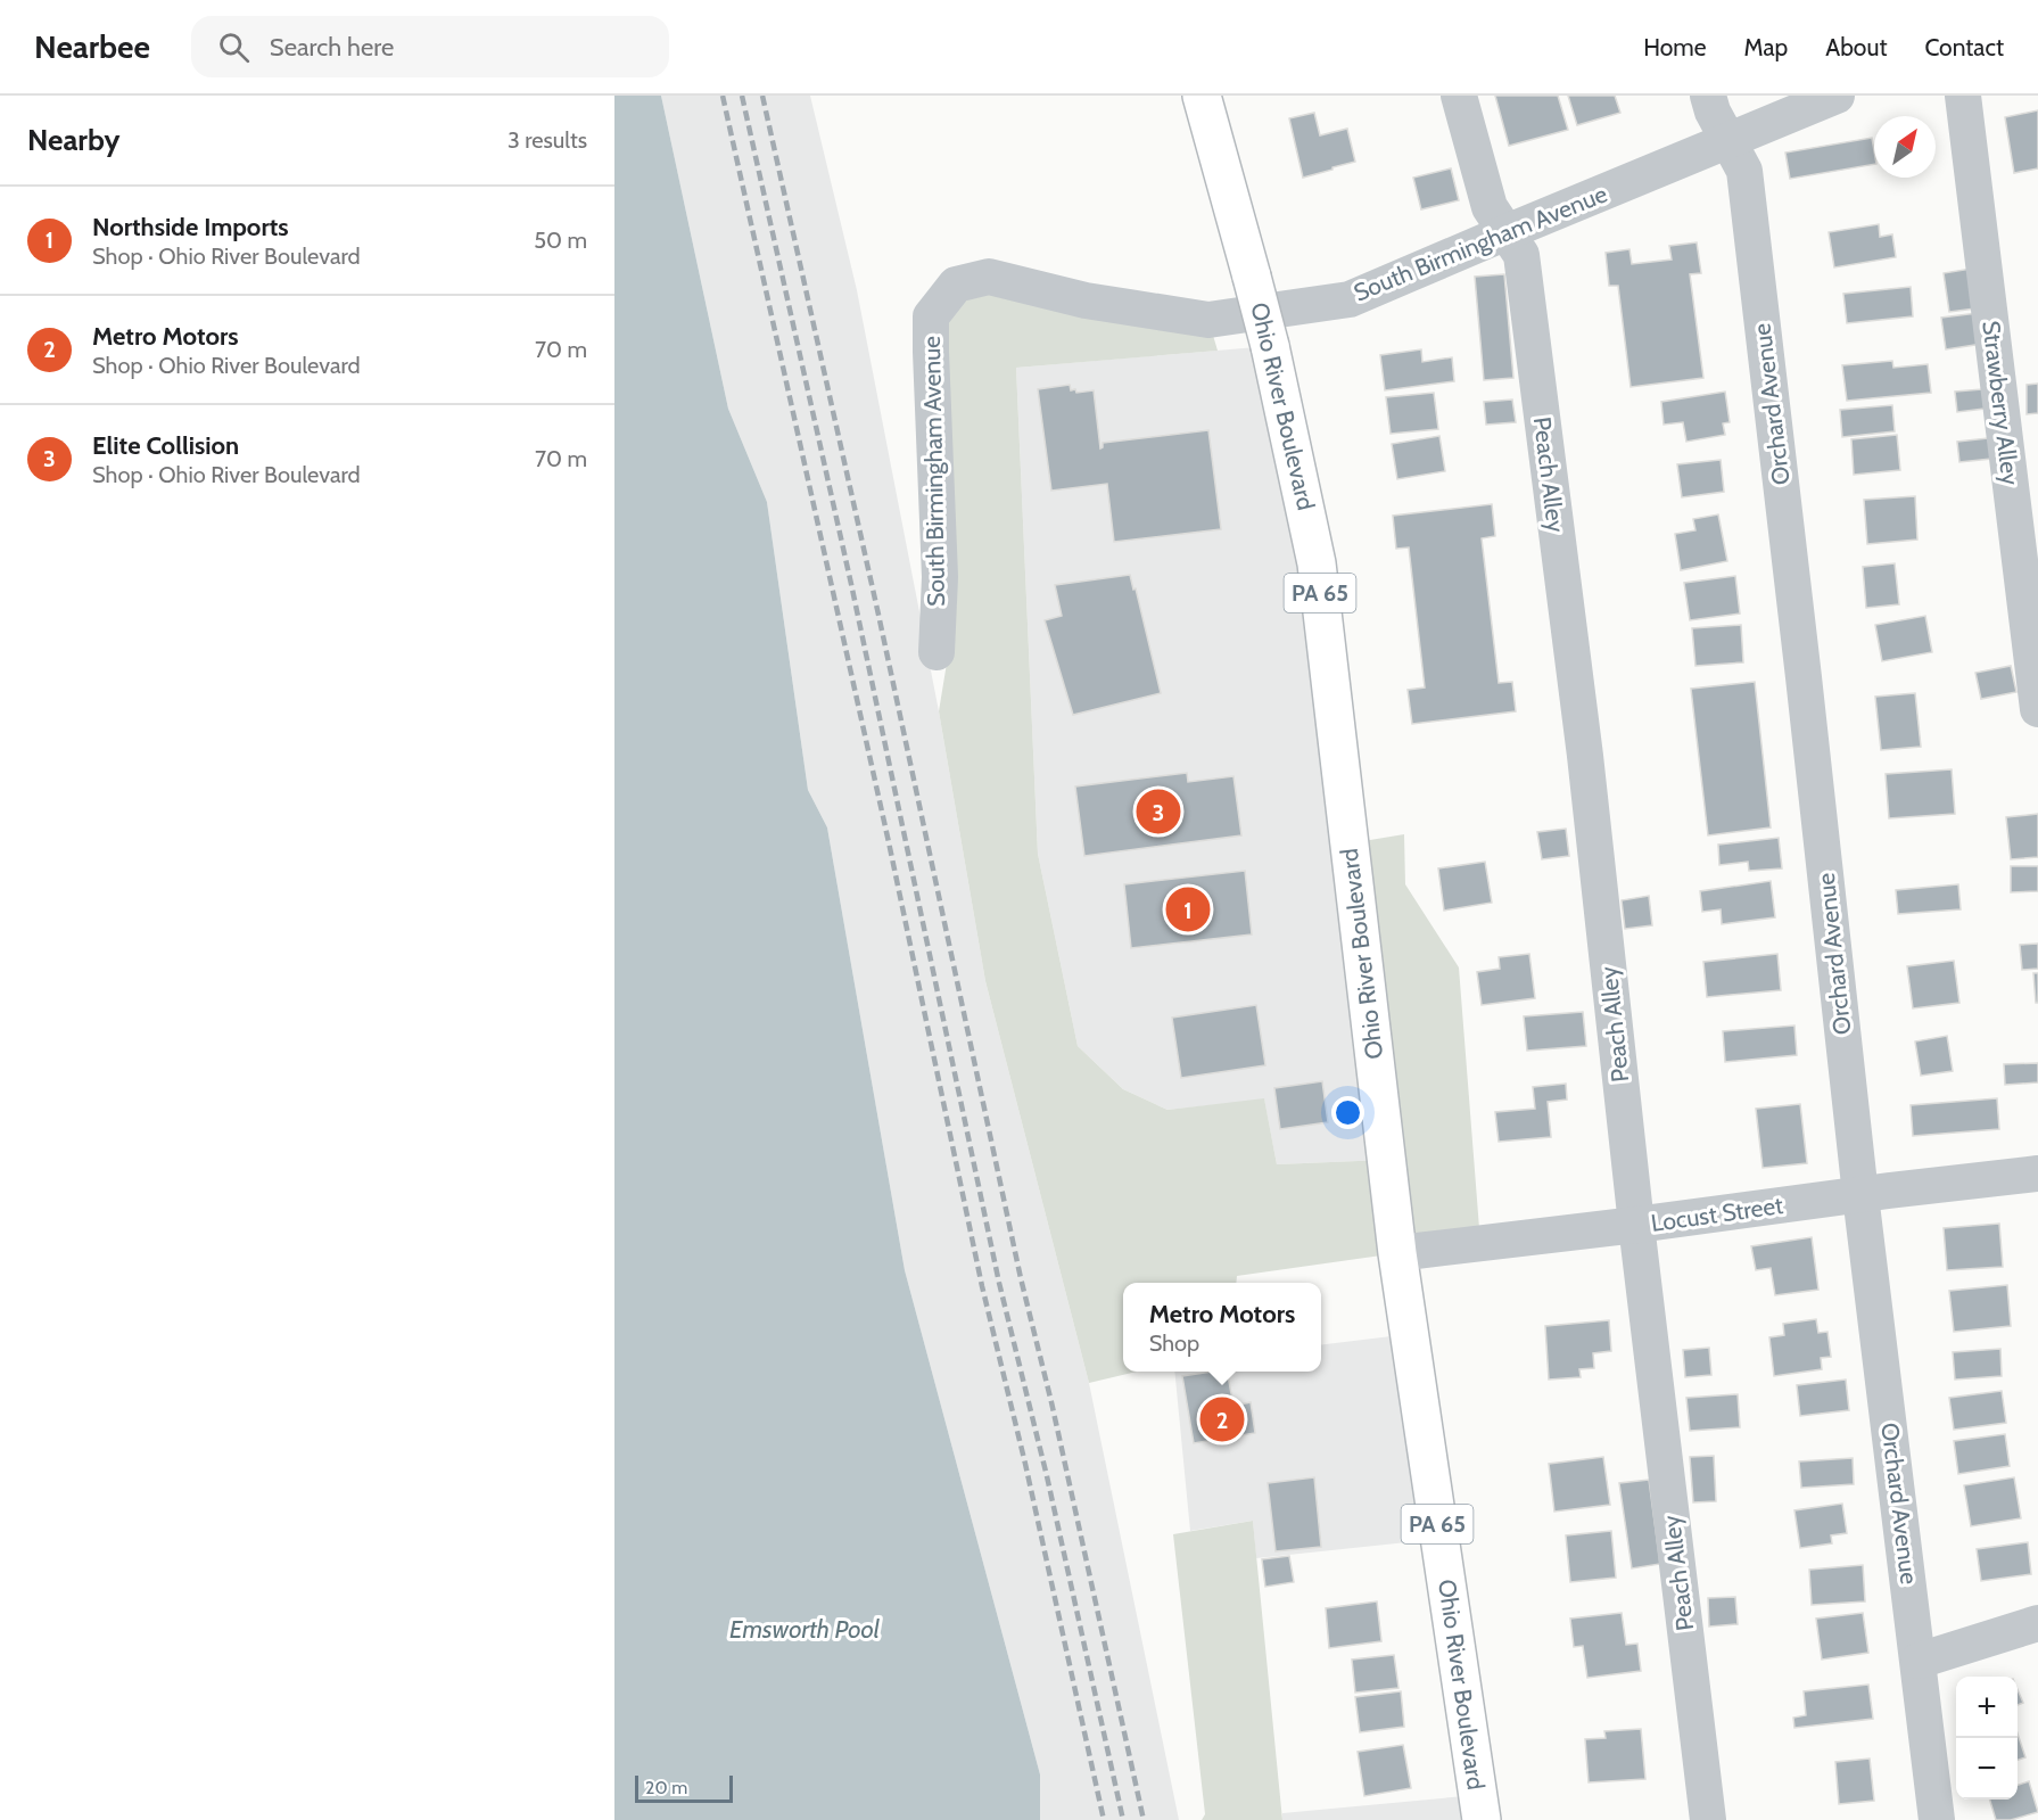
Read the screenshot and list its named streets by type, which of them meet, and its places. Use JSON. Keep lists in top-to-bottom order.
{
  "streets": {
    "highway": ["Ohio River Boulevard", "PA 65"],
    "street": [
      "South Birmingham Avenue",
      "Strawberry Alley",
      "Orchard Avenue",
      "Peach Alley",
      "Locust Street"
    ]
  },
  "crossings": [
    ["South Birmingham Avenue", "Orchard Avenue"],
    ["South Birmingham Avenue", "Peach Alley"],
    ["Orchard Avenue", "Locust Street"],
    ["Ohio River Boulevard", "Locust Street"],
    ["Peach Alley", "Locust Street"]
  ],
  "water": ["Emsworth Pool"],
  "scale_bar": "20 m",
  "north": "top right",
  "page": {
    "header": "Nearbee",
    "search": "Search here",
    "nav": [
      "Home",
      "Map",
      "About",
      "Contact"
    ],
    "heading": ["Nearby", "3 results"],
    "list": [
      {
        "mark": "1",
        "name": "Northside Imports",
        "note": "Shop · Ohio River Boulevard",
        "value": "50 m"
      },
      {
        "mark": "2",
        "name": "Metro Motors",
        "note": "Shop · Ohio River Boulevard",
        "value": "70 m"
      },
      {
        "mark": "3",
        "name": "Elite Collision",
        "note": "Shop · Ohio River Boulevard",
        "value": "70 m"
      }
    ],
    "pins": ["3", "1", "2"],
    "popup": ["Metro Motors", "Shop"],
    "map_buttons": ["+", "−"],
    "scale": "20 m"
  }
}
